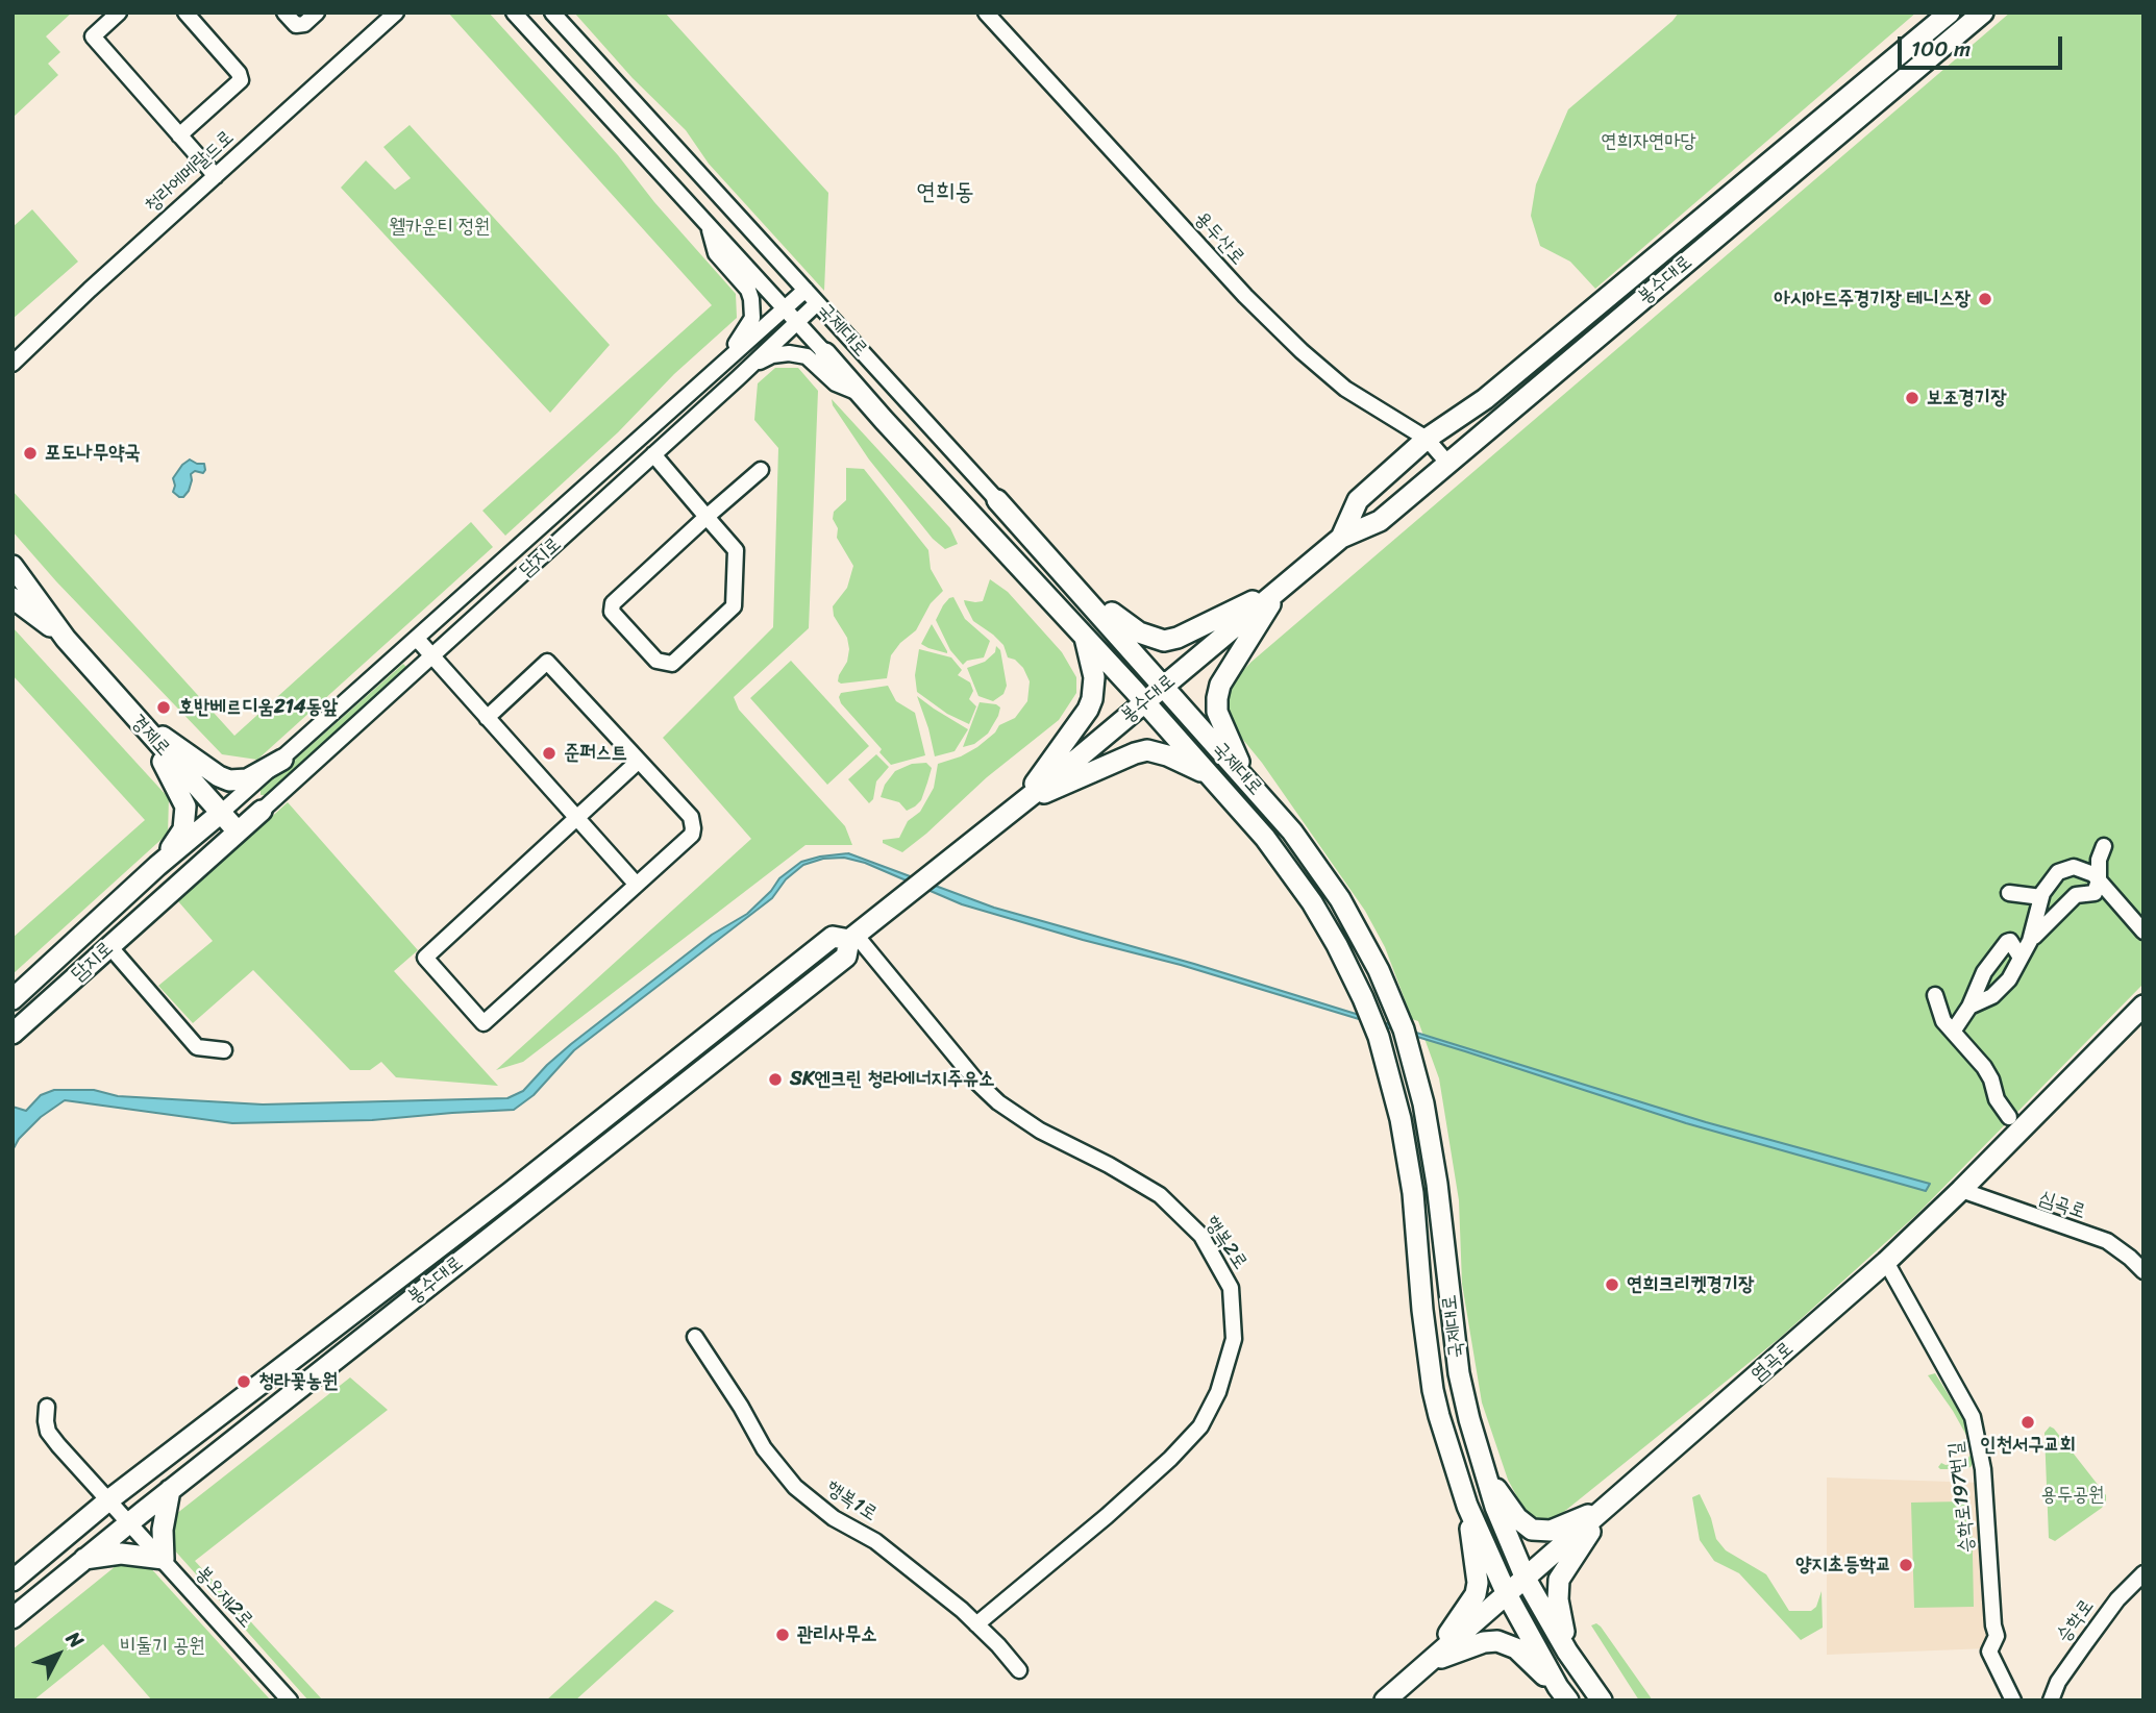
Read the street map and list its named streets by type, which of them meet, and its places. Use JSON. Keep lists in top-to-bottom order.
{
  "streets": {
    "main road": [
      "봉수대로",
      "국제대로",
      "담지로",
      "경제로",
      "염곡로"
    ],
    "street": [
      "청라에메랄드로",
      "용두산로",
      "심곡로",
      "행복2로",
      "승학로197번길",
      "행복1로",
      "봉오재2로",
      "승학로"
    ]
  },
  "crossings": [
    ["용두산로", "봉수대로"],
    ["봉수대로", "국제대로"],
    ["봉수대로", "행복2로"],
    ["봉수대로", "봉오재2로"],
    ["국제대로", "담지로"],
    ["국제대로", "염곡로"],
    ["담지로", "경제로"],
    ["심곡로", "염곡로"],
    ["행복2로", "행복1로"],
    ["염곡로", "승학로197번길"]
  ],
  "districts": ["연희동"],
  "parks": [
    "연희자연마당",
    "웰카운티 정원",
    "용두공원",
    "비둘기 공원"
  ],
  "places": [
    "아시아드주경기장 테니스장",
    "보조경기장",
    "포도나무약국",
    "호반베르디움214동앞",
    "준퍼스트",
    "SK엔크린 청라에너지주유소",
    "연희크리켓경기장",
    "청라꽃농원",
    "인천서구교회",
    "양지초등학교",
    "관리사무소"
  ],
  "scale_bar": "100 m",
  "north": "top right"
}
